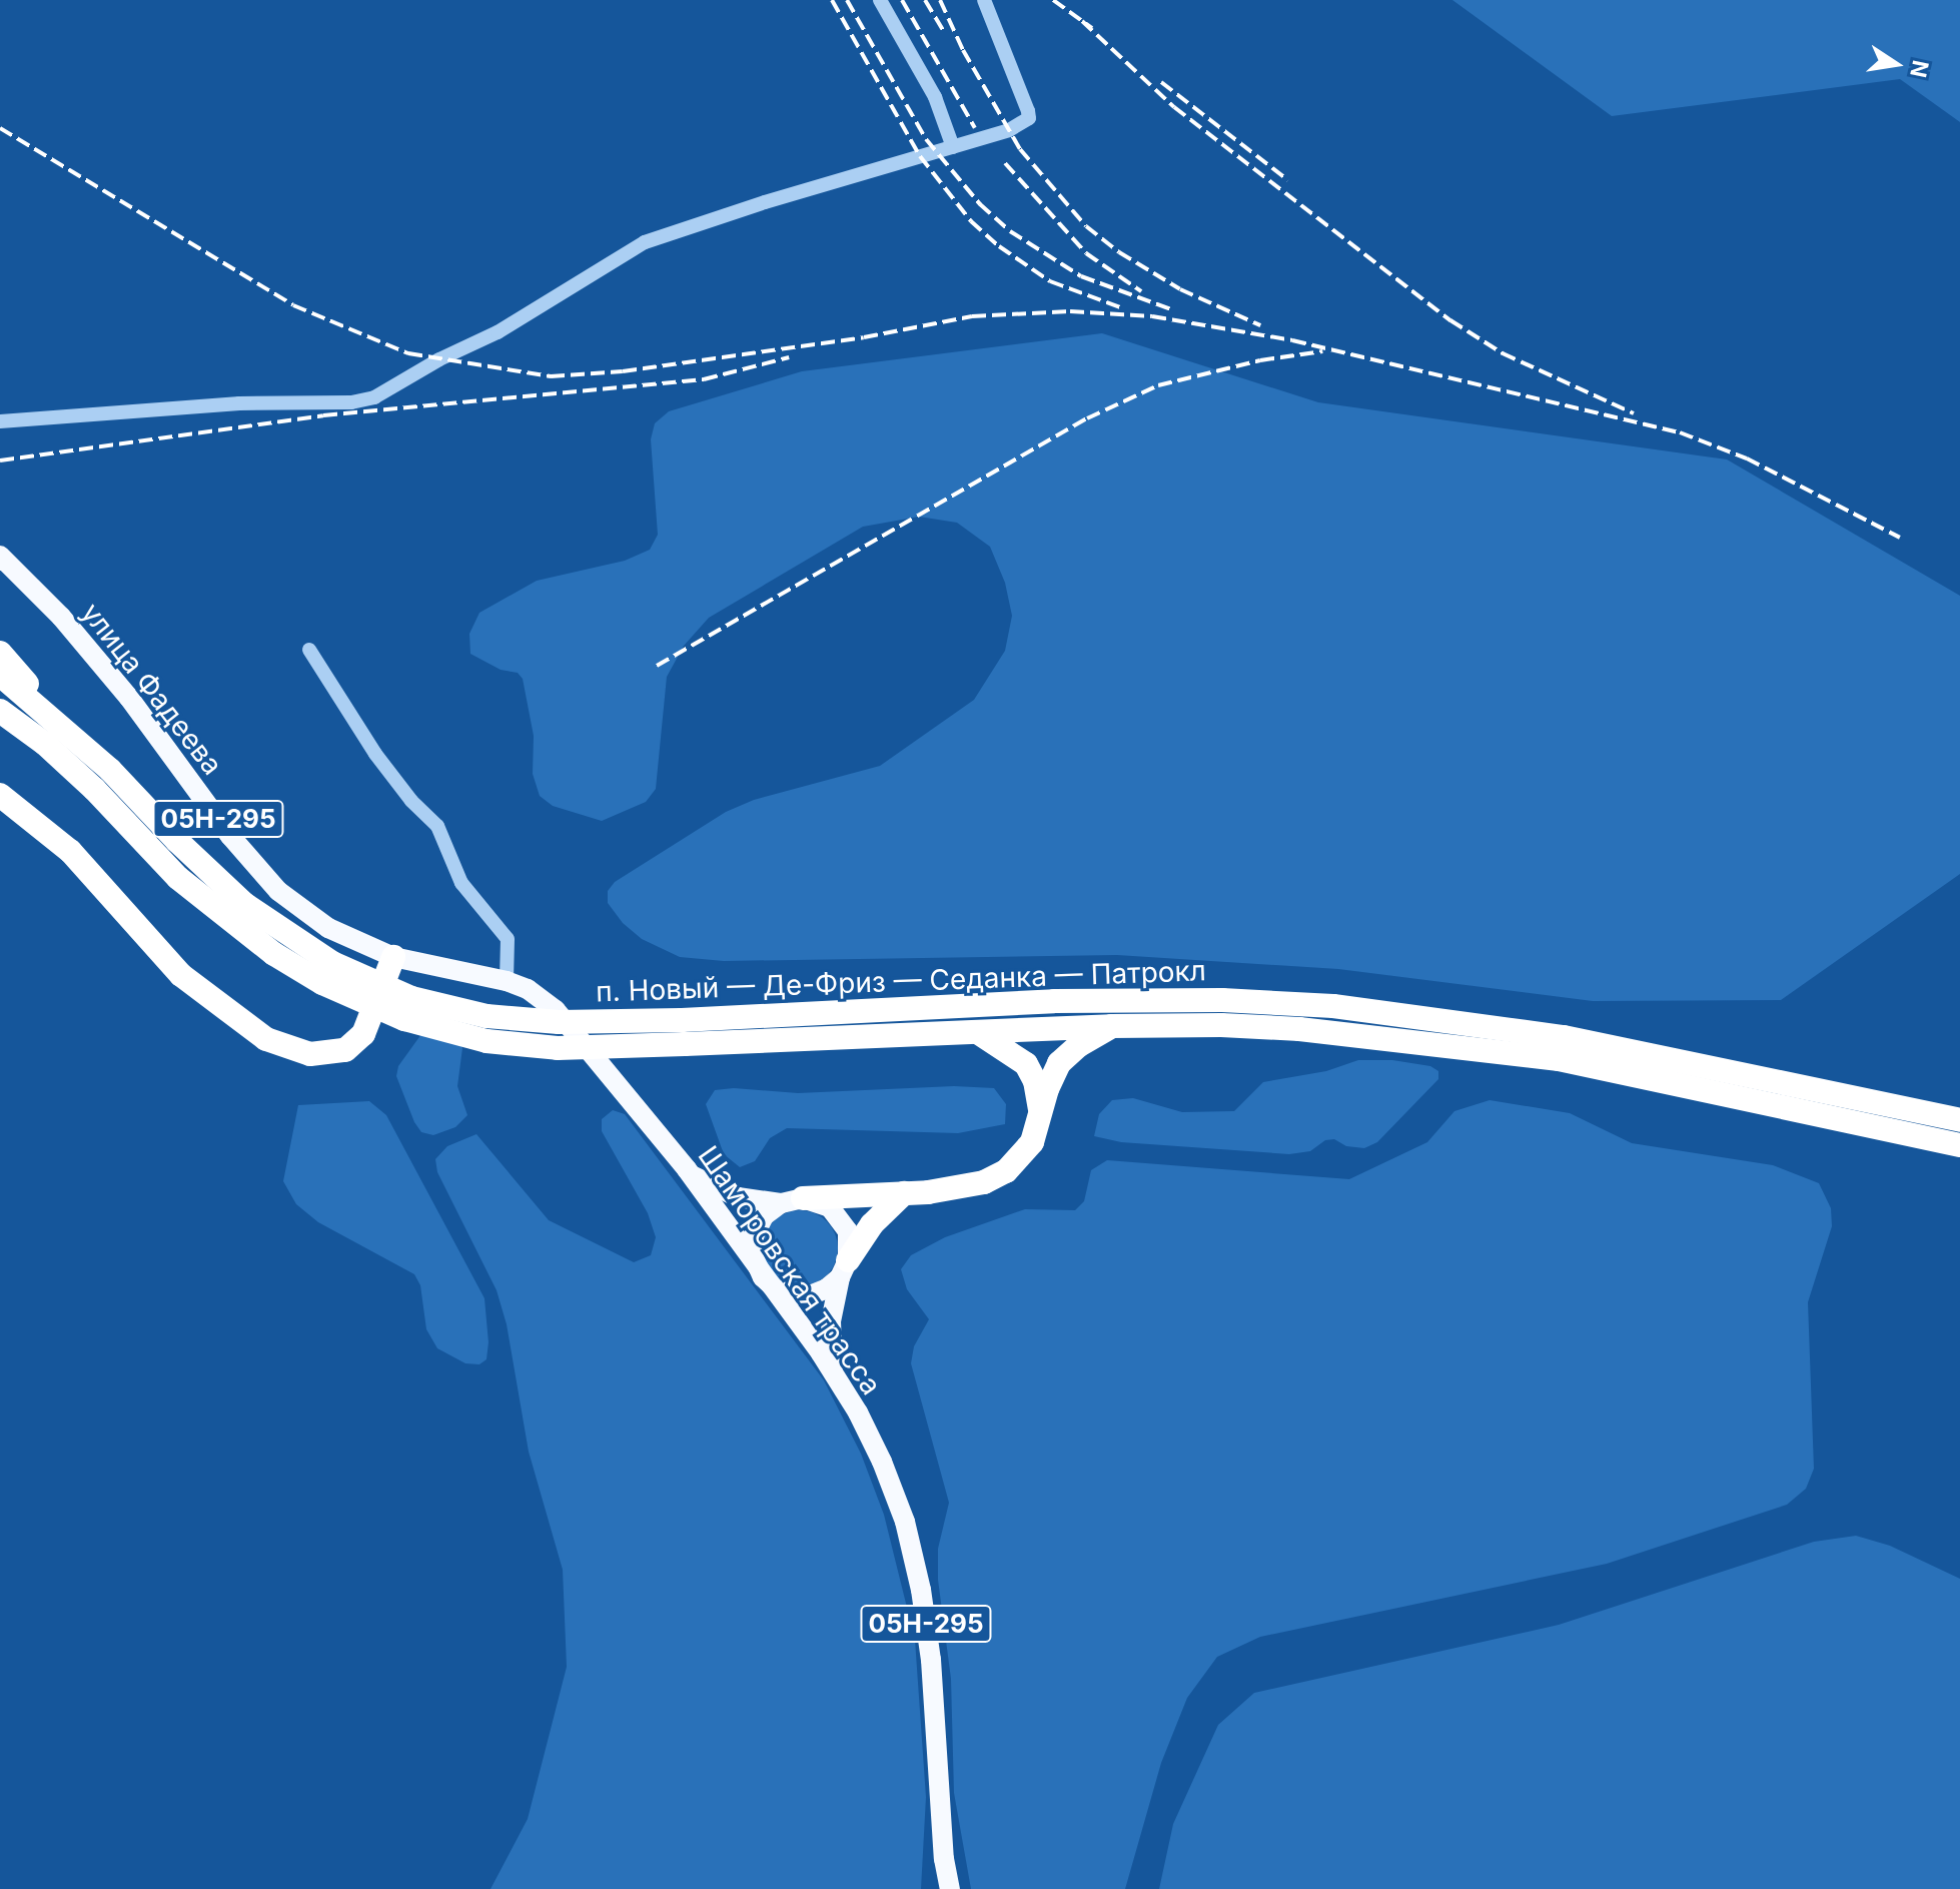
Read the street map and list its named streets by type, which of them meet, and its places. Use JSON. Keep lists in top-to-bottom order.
{
  "streets": {
    "highway": ["05Н-295", "п. Новый — Де-Фриз — Седанка — Патрокл"],
    "main road": ["улица Фадеева", "Шаморовская трасса"]
  },
  "crossings": [
    ["улица Фадеева", "Шаморовская трасса"],
    ["05Н-295", "Шаморовская трасса"]
  ],
  "north": "right"
}
